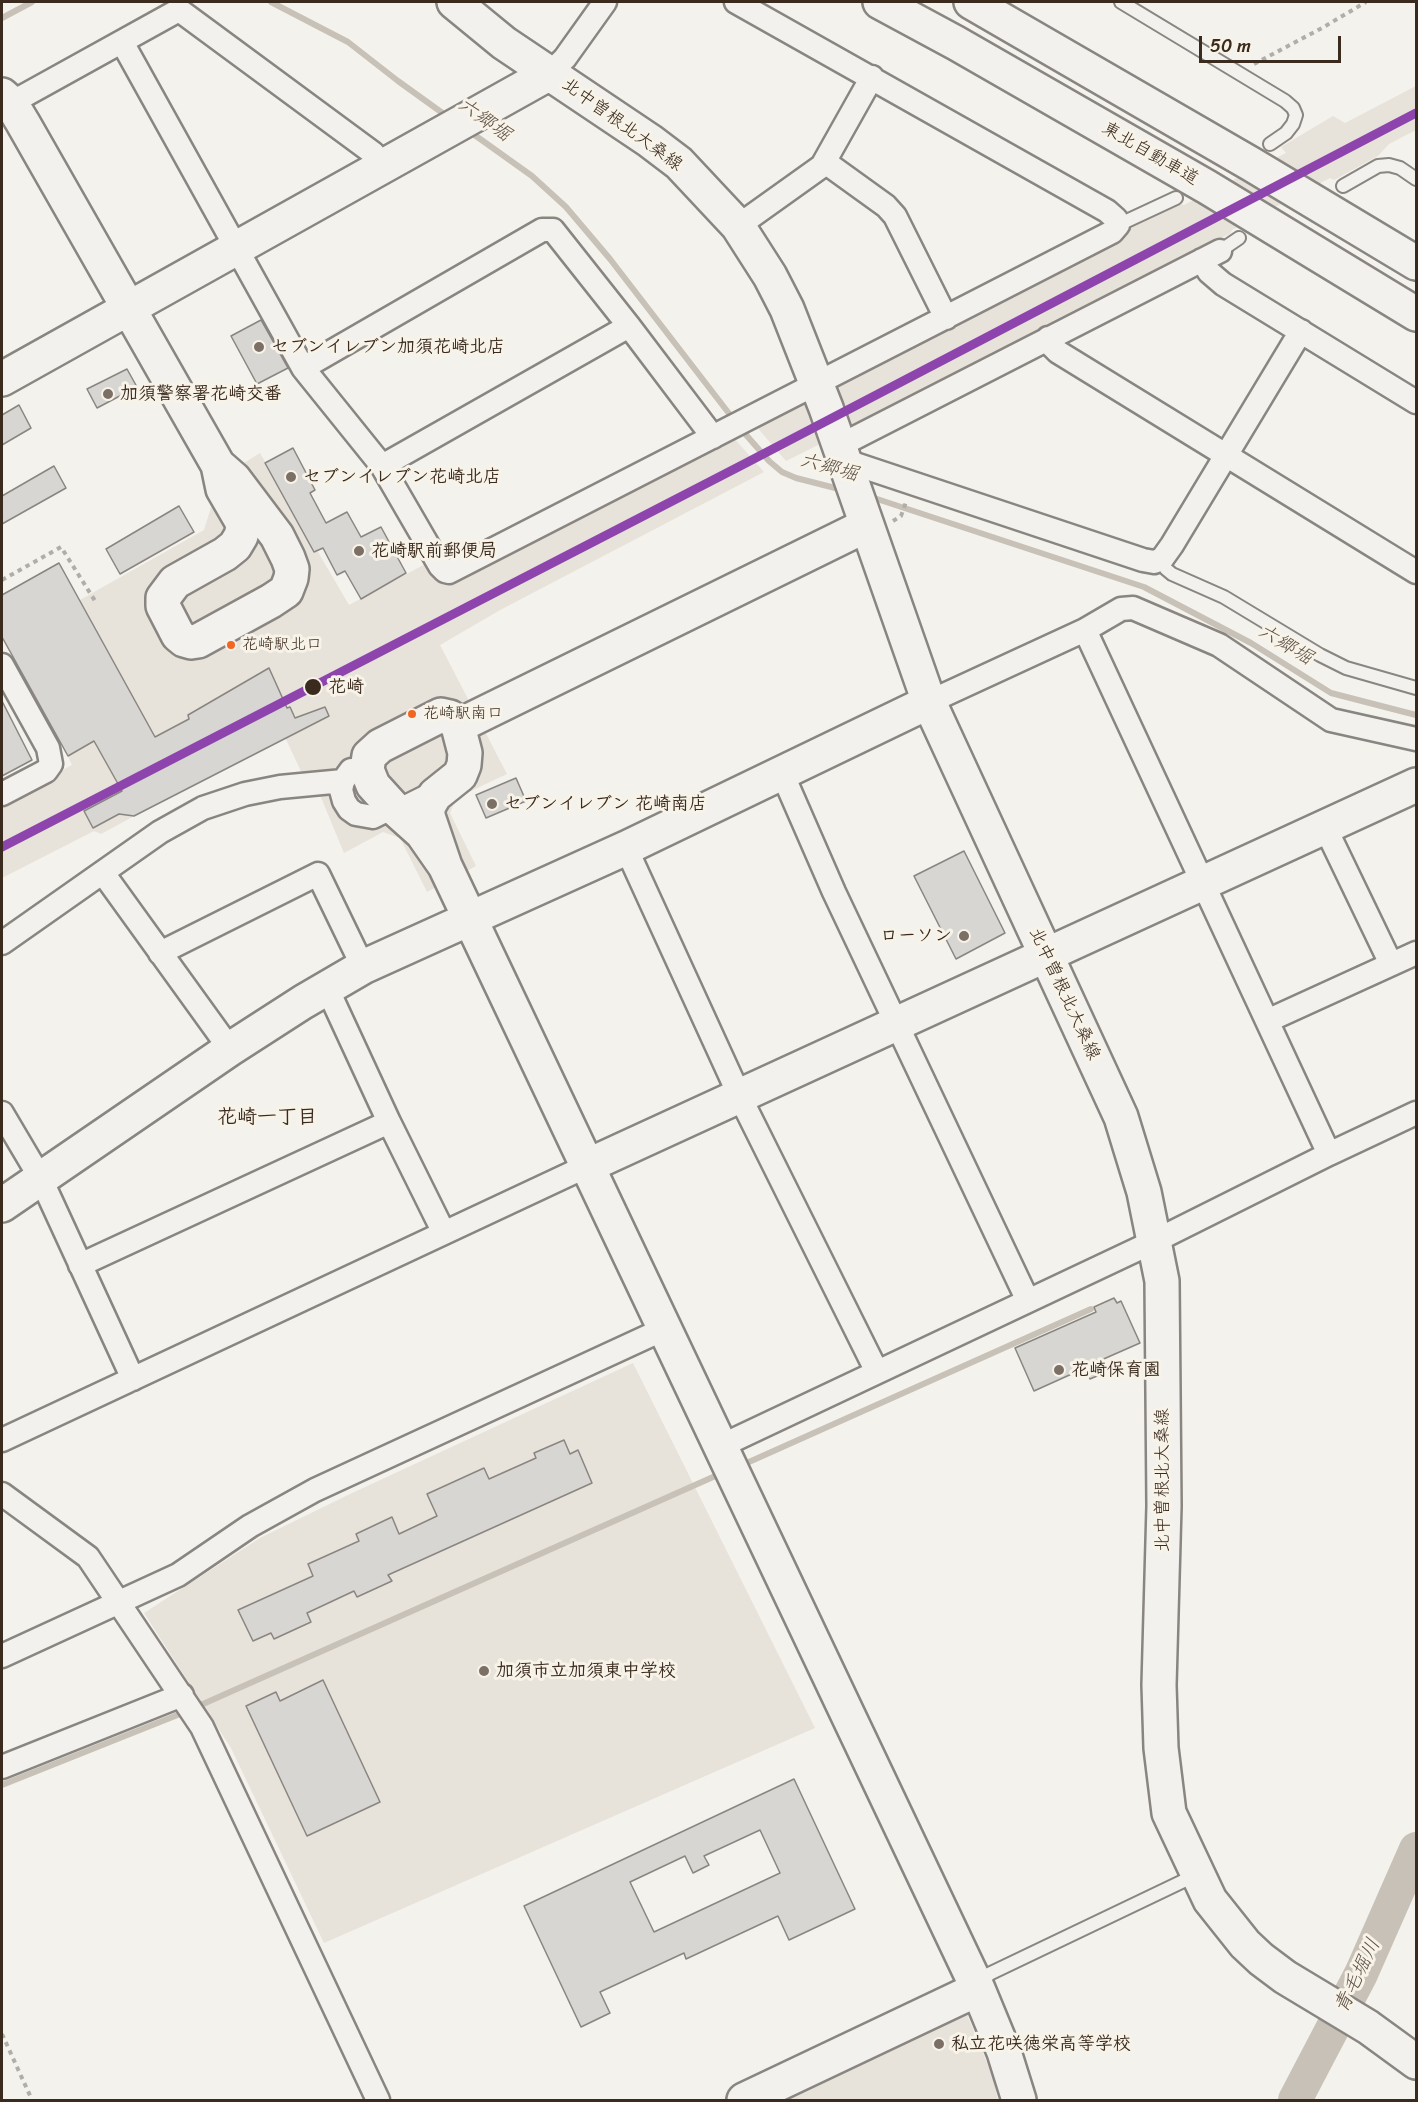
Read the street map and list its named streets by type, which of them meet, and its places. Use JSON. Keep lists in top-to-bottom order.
{
  "streets": {
    "main road": ["北中曽根北大桑線", "東北自動車道"]
  },
  "districts": ["花崎一丁目"],
  "water": ["六郷堀", "青毛堀川"],
  "places": [
    "セブンイレブン加須花崎北店",
    "加須警察署花崎交番",
    "セブンイレブン花崎北店",
    "花崎駅前郵便局",
    "花崎駅北口",
    "花崎",
    "花崎駅南口",
    "セブンイレブン 花崎南店",
    "ローソン",
    "花崎保育園",
    "加須市立加須東中学校",
    "私立花咲徳栄高等学校"
  ],
  "scale_bar": "50 m"
}
